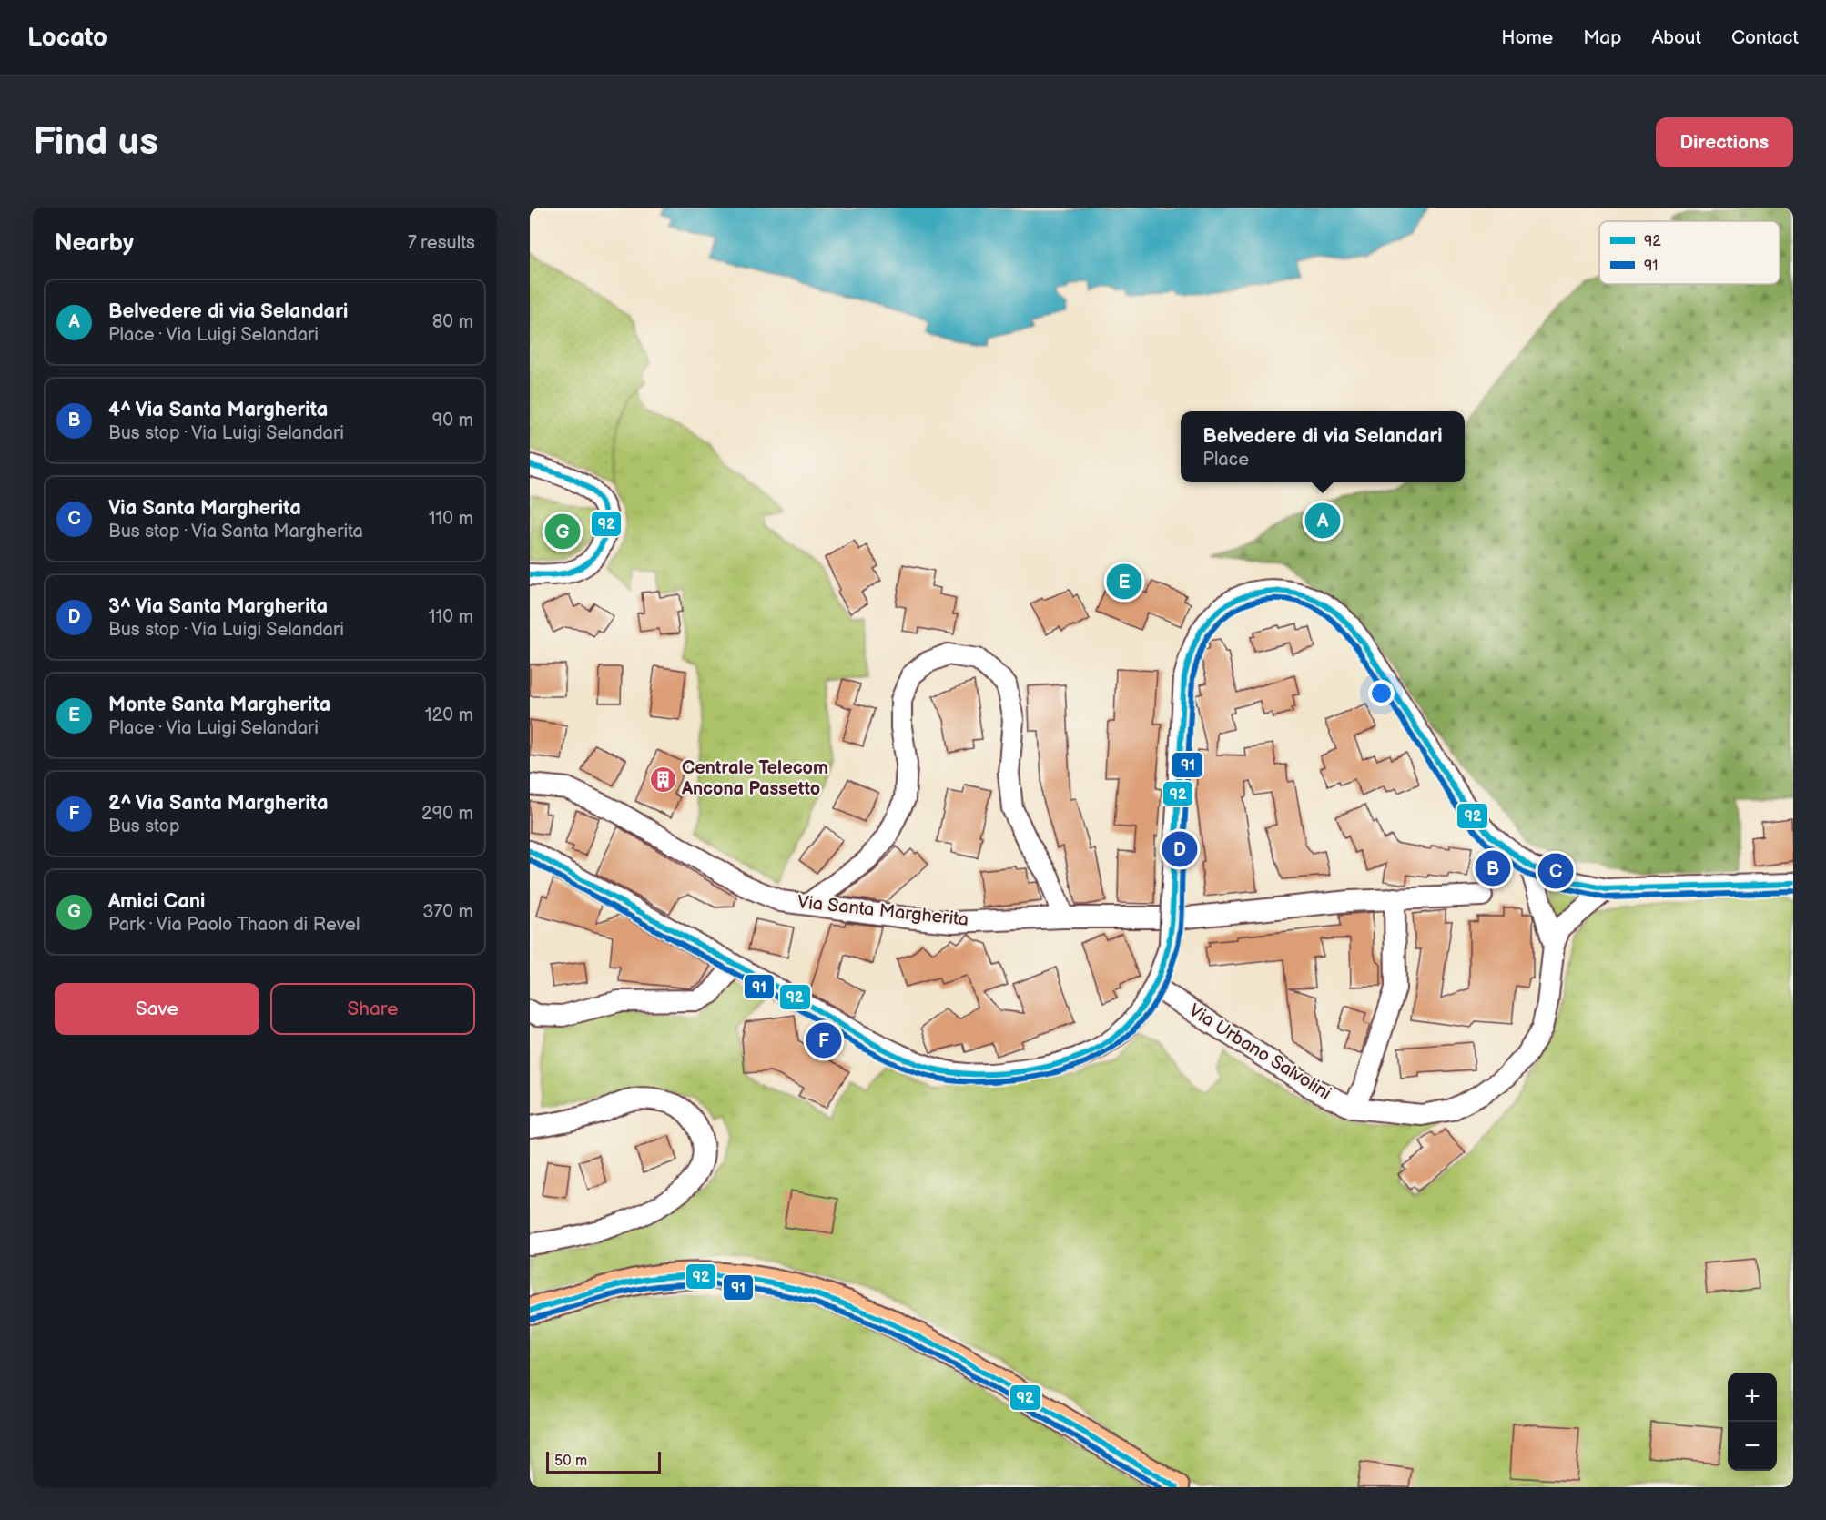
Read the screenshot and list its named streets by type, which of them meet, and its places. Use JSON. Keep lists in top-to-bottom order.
{
  "streets": {
    "street": ["Via Santa Margherita", "Via Urbano Salvolini"]
  },
  "places": {
    "building": ["Centrale Telecom Ancona Passetto"]
  },
  "lines": ["transit line 92", "transit line 91"],
  "legend": ["92", "91"],
  "scale_bar": "50 m",
  "page": {
    "header": "Locato",
    "nav": [
      "Home",
      "Map",
      "About",
      "Contact"
    ],
    "buttons": [
      "Directions",
      ["Save", "Share"]
    ],
    "title": "Find us",
    "heading": ["Nearby", "7 results"],
    "list": [
      {
        "mark": "A",
        "name": "Belvedere di via Selandari",
        "note": "Place · Via Luigi Selandari",
        "value": "80 m"
      },
      {
        "mark": "B",
        "name": "4^ Via Santa Margherita",
        "note": "Bus stop · Via Luigi Selandari",
        "value": "90 m"
      },
      {
        "mark": "C",
        "name": "Via Santa Margherita",
        "note": "Bus stop · Via Santa Margherita",
        "value": "110 m"
      },
      {
        "mark": "D",
        "name": "3^ Via Santa Margherita",
        "note": "Bus stop · Via Luigi Selandari",
        "value": "110 m"
      },
      {
        "mark": "E",
        "name": "Monte Santa Margherita",
        "note": "Place · Via Luigi Selandari",
        "value": "120 m"
      },
      {
        "mark": "F",
        "name": "2^ Via Santa Margherita",
        "note": "Bus stop",
        "value": "290 m"
      },
      {
        "mark": "G",
        "name": "Amici Cani",
        "note": "Park · Via Paolo Thaon di Revel",
        "value": "370 m"
      }
    ],
    "popup": ["Belvedere di via Selandari", "Place"],
    "pins": [
      "A",
      "G",
      "E",
      "D",
      "B",
      "C",
      "F"
    ],
    "map_buttons": ["+", "−"],
    "scale": "50 m"
  }
}
